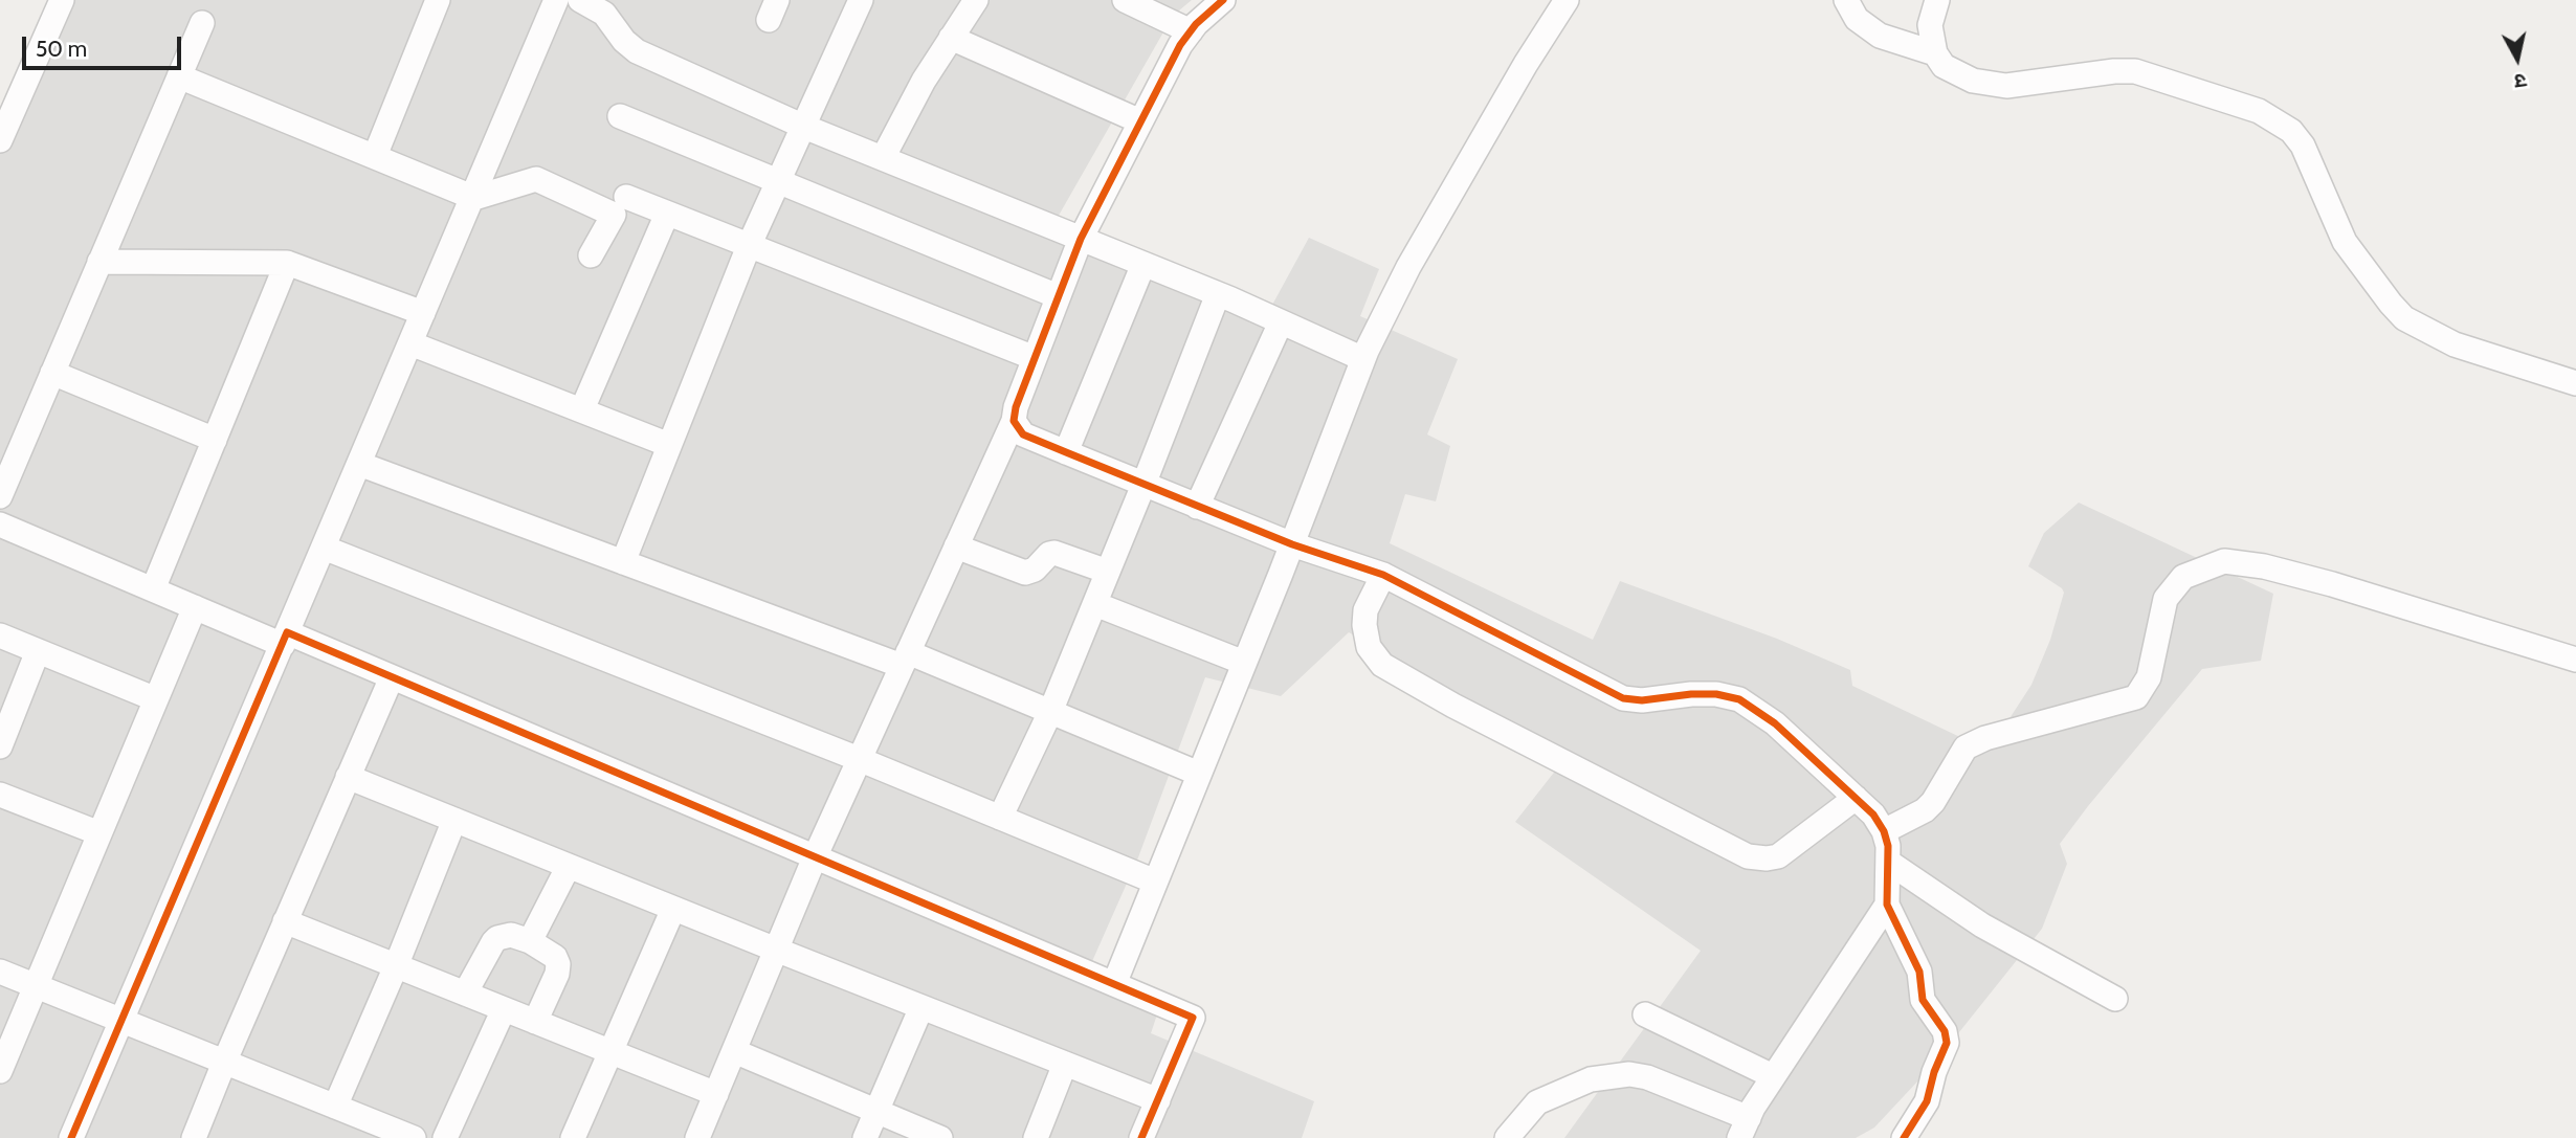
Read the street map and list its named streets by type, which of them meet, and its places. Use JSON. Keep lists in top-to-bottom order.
{
  "scale_bar": "50 m",
  "north": "bottom"
}
